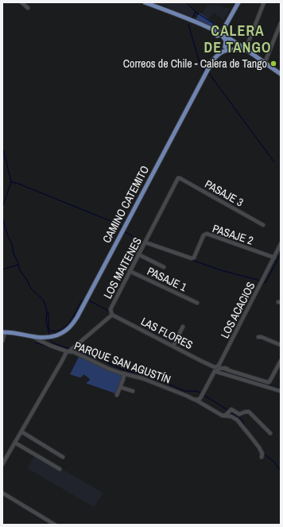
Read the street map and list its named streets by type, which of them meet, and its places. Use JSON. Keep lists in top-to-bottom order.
{
  "streets": {
    "main road": ["CAMINO CATEMITO"],
    "street": [
      "PASAJE 3",
      "PASAJE 2",
      "LOS MAITENES",
      "PASAJE 1",
      "LOS ACACIOS",
      "LAS FLORES",
      "PARQUE SAN AGUSTÍN"
    ]
  },
  "crossings": [
    ["PASAJE 3", "LOS MAITENES"],
    ["CAMINO CATEMITO", "PARQUE SAN AGUSTÍN"],
    ["PASAJE 2", "LOS MAITENES"],
    ["PASAJE 2", "LOS ACACIOS"],
    ["LOS MAITENES", "PASAJE 1"],
    ["LOS MAITENES", "LAS FLORES"],
    ["LOS MAITENES", "PARQUE SAN AGUSTÍN"],
    ["LOS ACACIOS", "LAS FLORES"]
  ],
  "districts": ["CALERA DE TANGO"],
  "places": ["Correos de Chile - Calera de Tango"]
}
